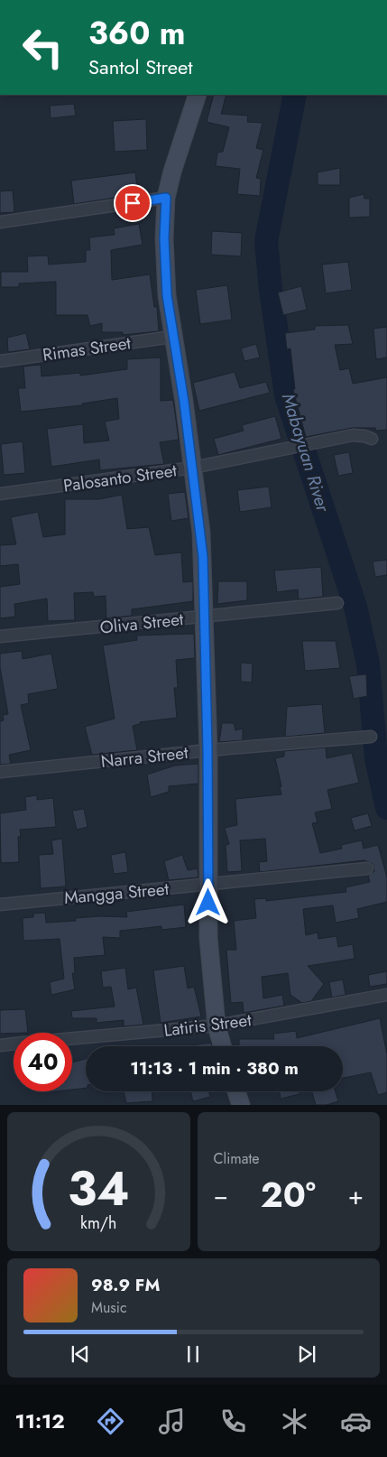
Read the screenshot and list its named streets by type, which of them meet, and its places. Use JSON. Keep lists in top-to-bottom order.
{
  "streets": {
    "street": [
      "Rimas Street",
      "Palosanto Street",
      "Oliva Street",
      "Narra Street",
      "Mangga Street",
      "Latiris Street"
    ]
  },
  "water": ["Mabayuan River"],
  "page": {
    "turn": ["360 m", "Santol Street"],
    "limit": "40",
    "trip": "11:13 · 1 min · 380 m",
    "tile": "Climate",
    "heat": ["−", "20°", "+"],
    "song": ["98.9 FM", "Music"],
    "tabs": "11:12",
    "gauge": ["34", "km/h"]
  }
}
